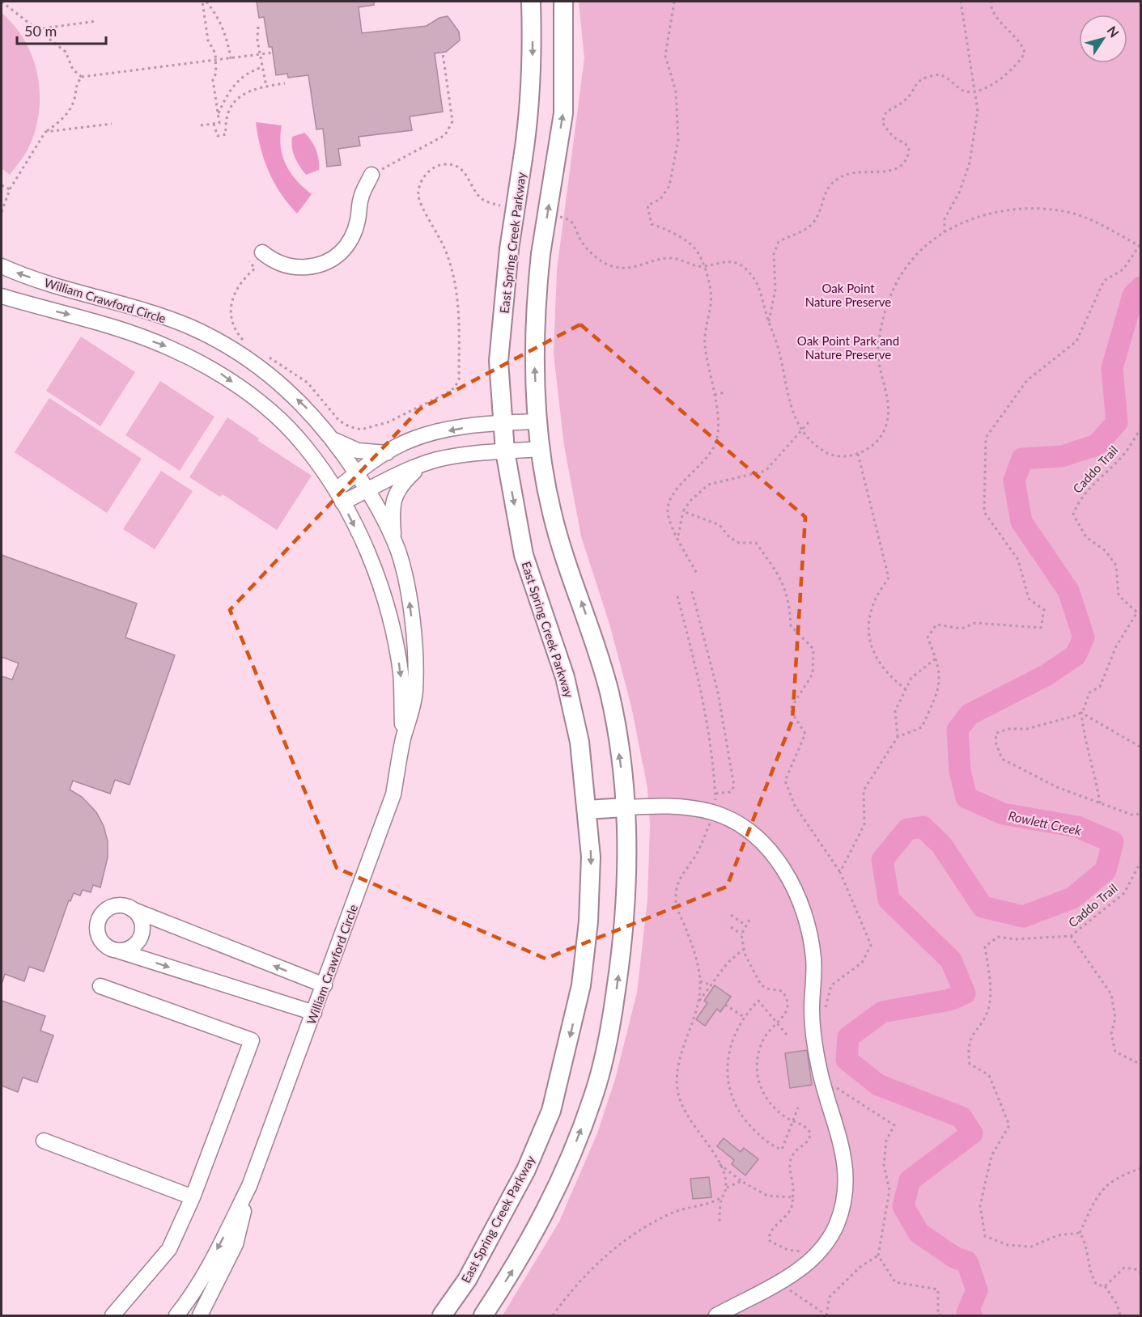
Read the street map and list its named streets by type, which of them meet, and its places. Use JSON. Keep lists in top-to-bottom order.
{
  "streets": {
    "main road": ["East Spring Creek Parkway"],
    "lane": ["William Crawford Circle"],
    "path": ["Caddo Trail"]
  },
  "water": ["Rowlett Creek"],
  "parks": ["Oak Point Nature Preserve", "Oak Point Park and Nature Preserve"],
  "scale_bar": "50 m",
  "north": "top right"
}
